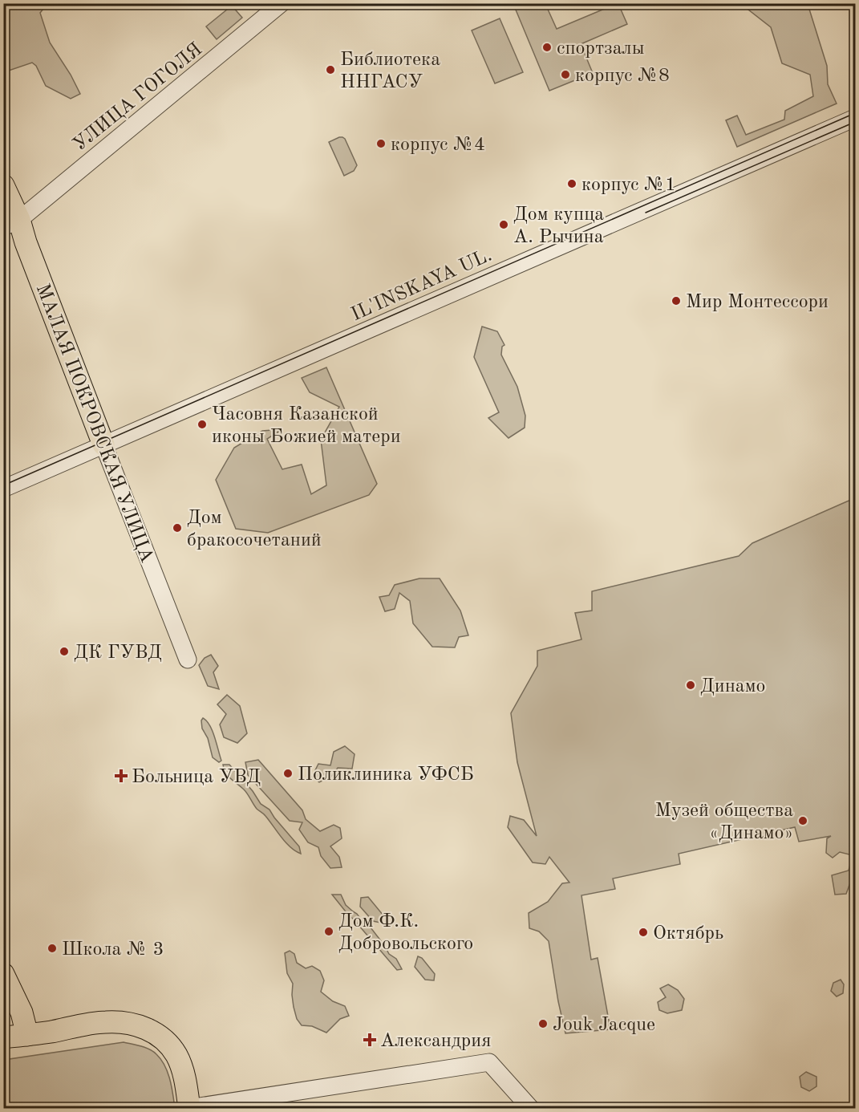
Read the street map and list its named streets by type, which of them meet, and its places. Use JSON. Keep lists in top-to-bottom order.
{
  "streets": {
    "main road": ["МАЛАЯ ПОКРОВСКАЯ УЛИЦА"],
    "street": ["УЛИЦА ГОГОЛЯ", "IL'INSKAYA UL."]
  },
  "crossings": [
    ["УЛИЦА ГОГОЛЯ", "МАЛАЯ ПОКРОВСКАЯ УЛИЦА"],
    ["IL'INSKAYA UL.", "МАЛАЯ ПОКРОВСКАЯ УЛИЦА"]
  ],
  "places": {
    "other": [
      "спортзалы",
      "Библиотека ННГАСУ",
      "корпус №8",
      "корпус №4",
      "корпус №1",
      "Дом купца А. Рычина",
      "Мир Монтессори",
      "Часовня Казанской иконы Божией матери",
      "Дом бракосочетаний",
      "ДК ГУВД",
      "Динамо",
      "Поликлиника УФСБ",
      "Музей общества «Динамо»",
      "Дом Ф.К. Добровольского",
      "Октябрь",
      "Школа № 3",
      "Jouk Jacque"
    ],
    "health": ["Больница УВД", "Александрия"]
  }
}
